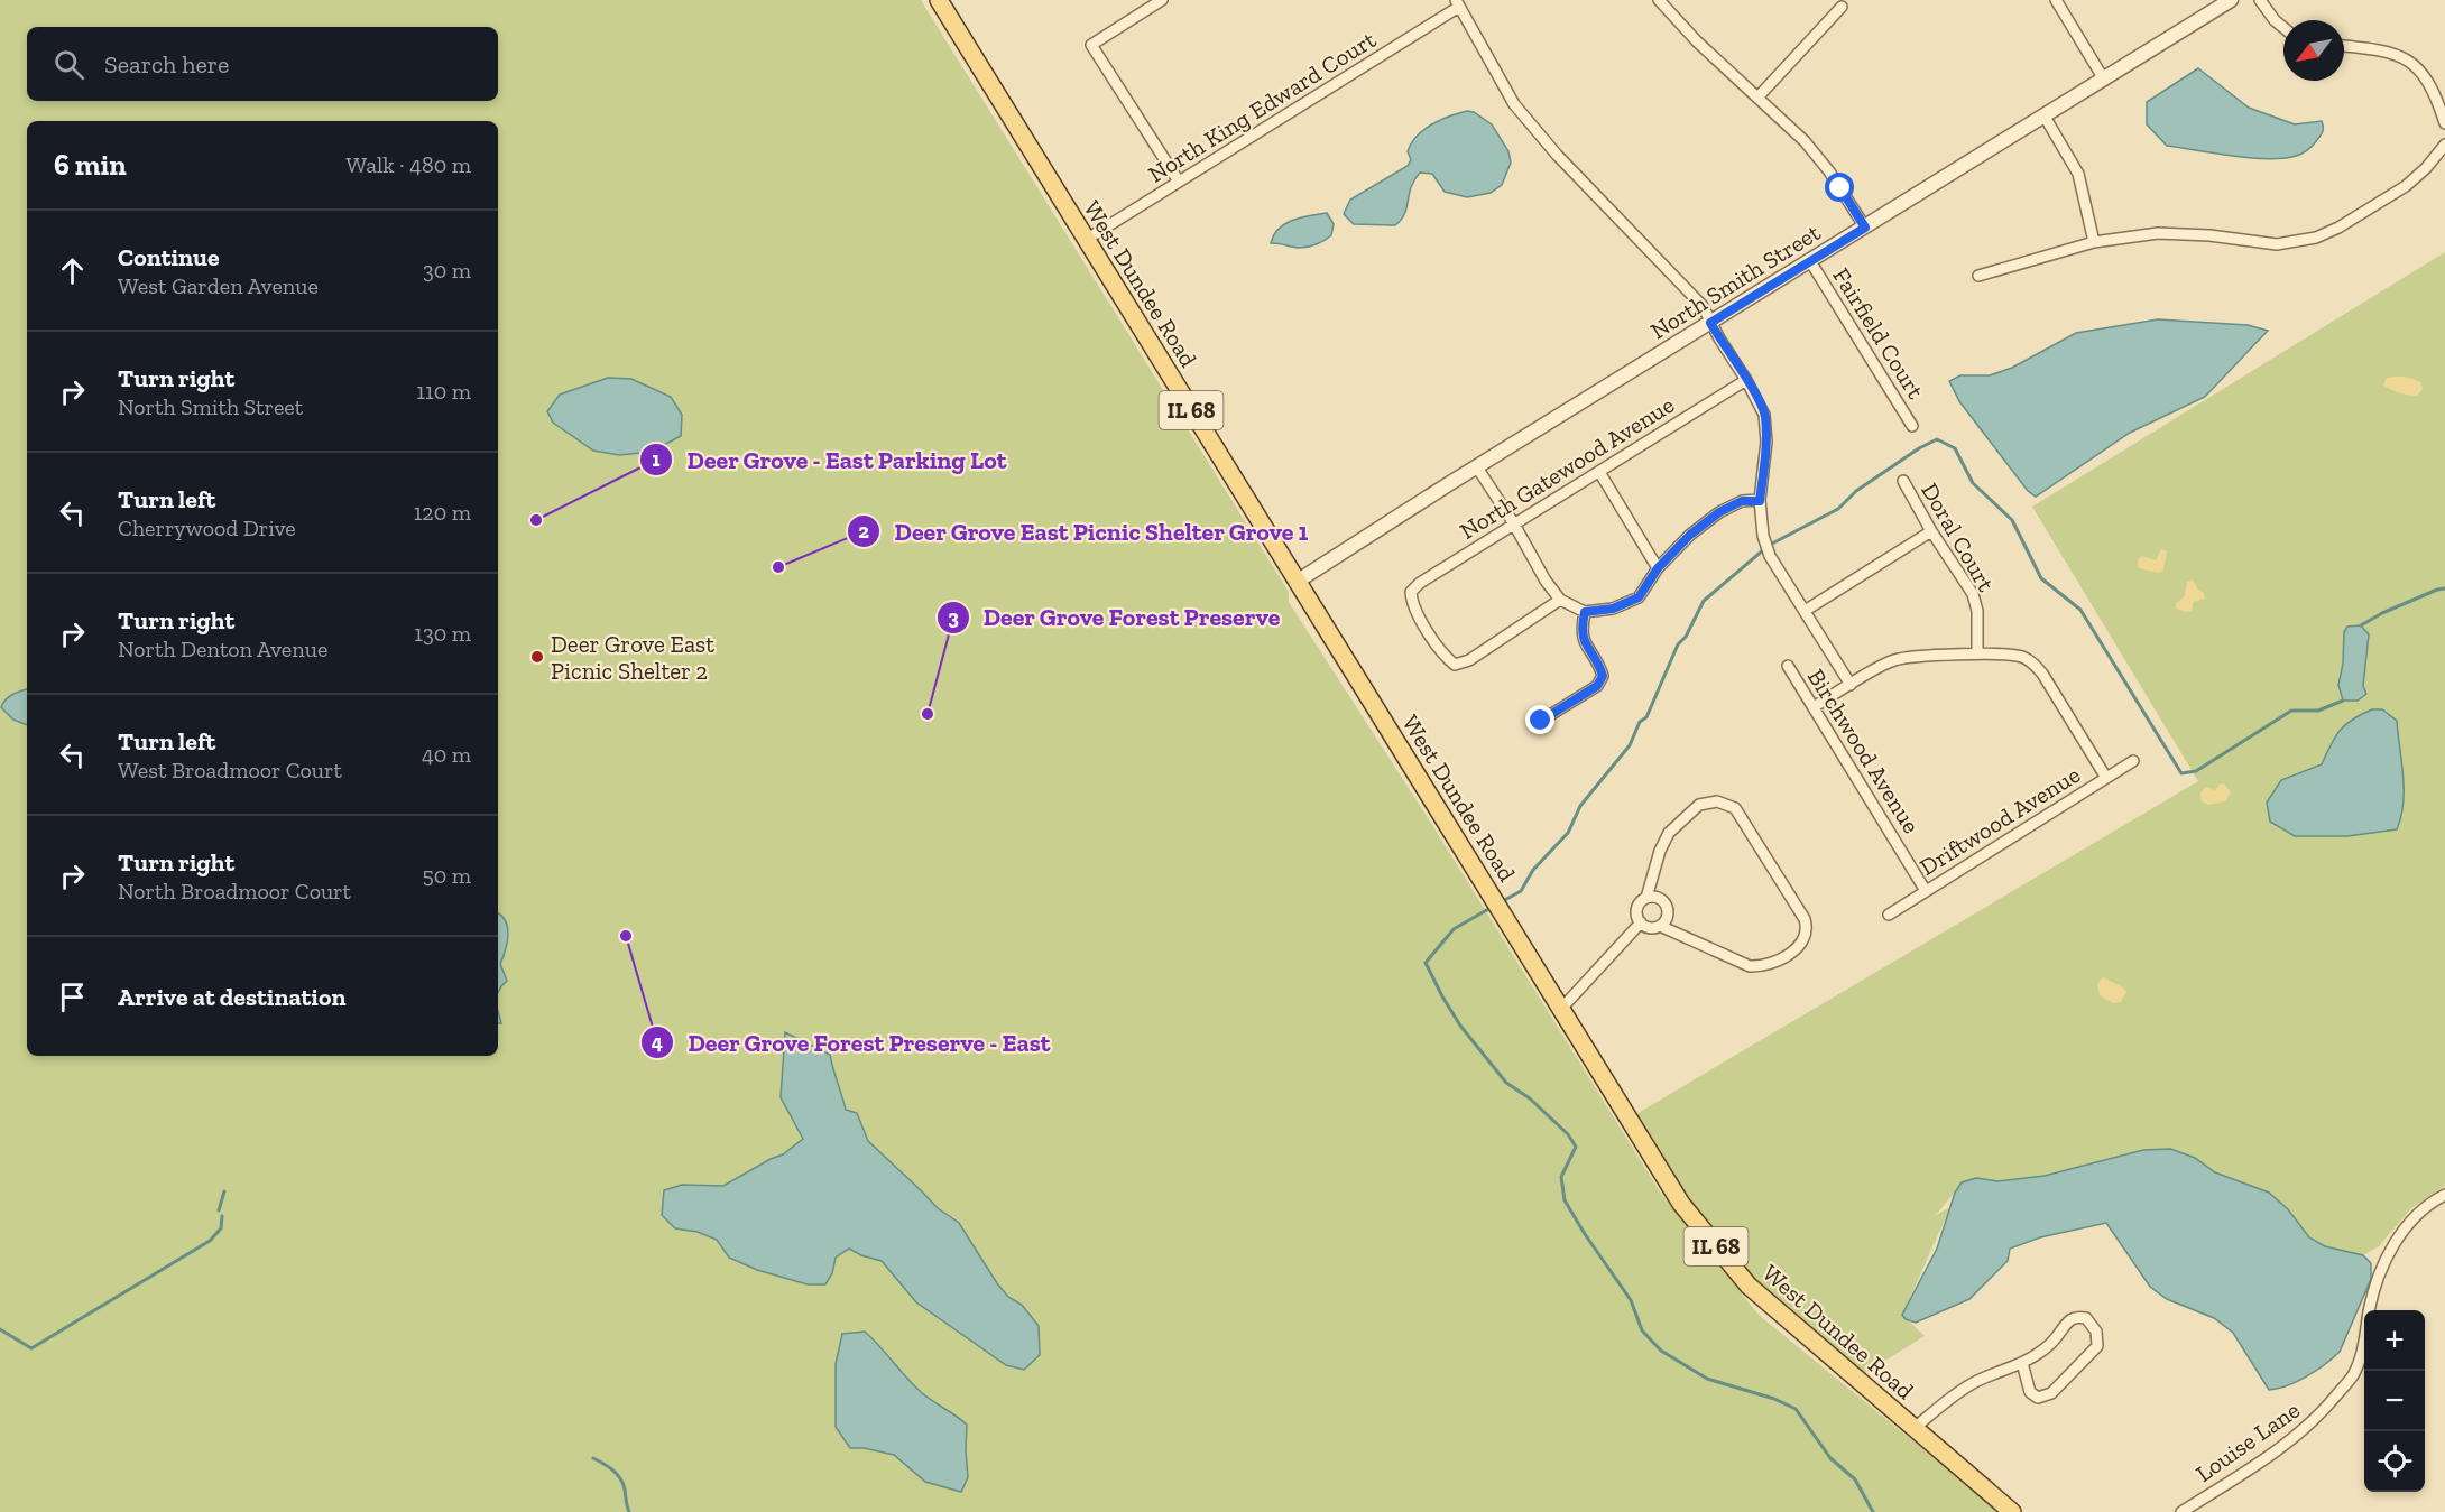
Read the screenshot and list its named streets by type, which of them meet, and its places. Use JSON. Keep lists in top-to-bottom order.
{
  "streets": {
    "main road": ["West Dundee Road", "IL 68"],
    "street": [
      "North King Edward Court",
      "North Smith Street",
      "Fairfield Court",
      "North Gatewood Avenue",
      "Doral Court",
      "Birchwood Avenue",
      "Driftwood Avenue",
      "Louise Lane"
    ]
  },
  "crossings": [
    ["North King Edward Court", "West Dundee Road"],
    ["North Smith Street", "West Dundee Road"],
    ["North Smith Street", "Fairfield Court"],
    ["Birchwood Avenue", "Driftwood Avenue"]
  ],
  "places": [
    "Deer Grove - East Parking Lot",
    "Deer Grove East Picnic Shelter Grove 1",
    "Deer Grove East Picnic Shelter 2",
    "Deer Grove Forest Preserve",
    "Deer Grove Forest Preserve - East"
  ],
  "north": "bottom left",
  "page": {
    "search": "Search here",
    "heading": ["6 min", "Walk · 480 m"],
    "list": [
      ["Continue", "West Garden Avenue", "30 m"],
      ["Turn right", "North Smith Street", "110 m"],
      ["Turn left", "Cherrywood Drive", "120 m"],
      ["Turn right", "North Denton Avenue", "130 m"],
      ["Turn left", "West Broadmoor Court", "40 m"],
      ["Turn right", "North Broadmoor Court", "50 m"],
      "Arrive at destination"
    ],
    "map_buttons": ["+", "−"]
  }
}
